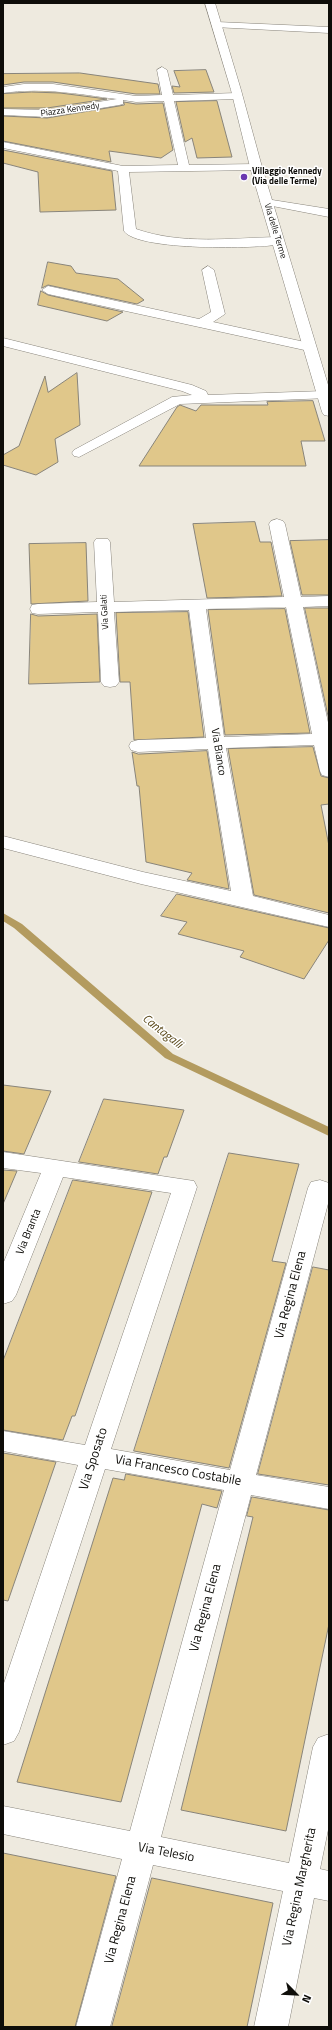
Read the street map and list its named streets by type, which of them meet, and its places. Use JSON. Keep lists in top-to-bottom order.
{
  "streets": {
    "street": [
      "Piazza Kennedy",
      "Via delle Terme",
      "Via Galati",
      "Via Bianco",
      "Via Branta",
      "Via Regina Elena",
      "Via Sposato",
      "Via Francesco Costabile",
      "Via Telesio",
      "Via Regina Margherita"
    ]
  },
  "crossings": [
    ["Piazza Kennedy", "Via delle Terme"],
    ["Via Branta", "Via Sposato"],
    ["Via Regina Elena", "Via Francesco Costabile"],
    ["Via Regina Elena", "Via Telesio"],
    ["Via Sposato", "Via Francesco Costabile"],
    ["Via Telesio", "Via Regina Margherita"]
  ],
  "water": ["Cantagalli"],
  "places": ["Villaggio Kennedy (Via delle Terme)"],
  "north": "bottom right"
}
